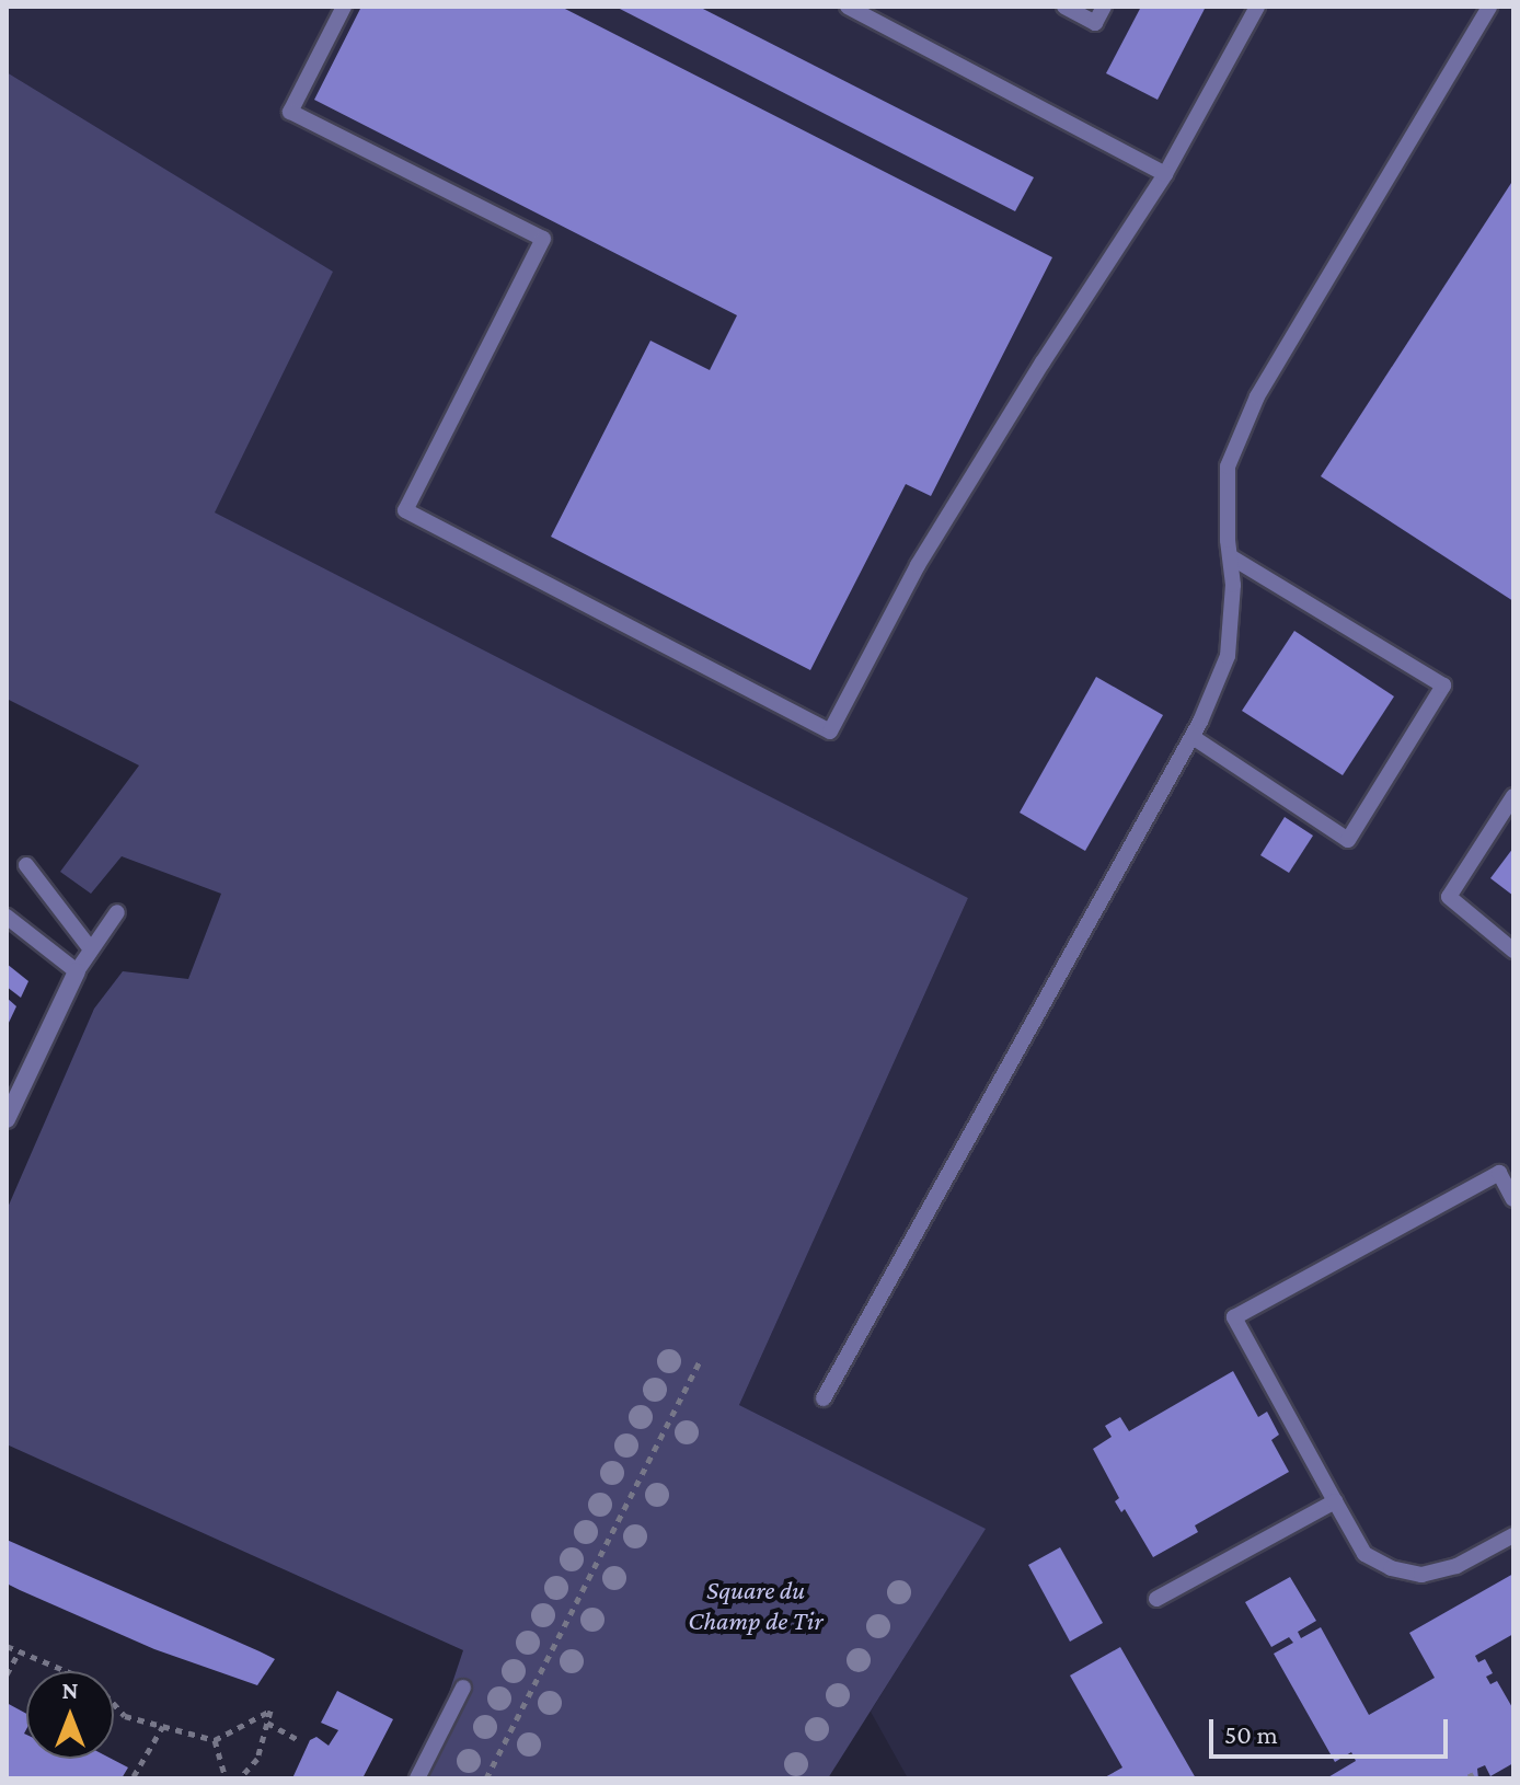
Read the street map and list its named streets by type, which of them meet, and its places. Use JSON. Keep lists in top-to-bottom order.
{
  "parks": ["Square du Champ de Tir"],
  "scale_bar": "50 m",
  "north": "top"
}
